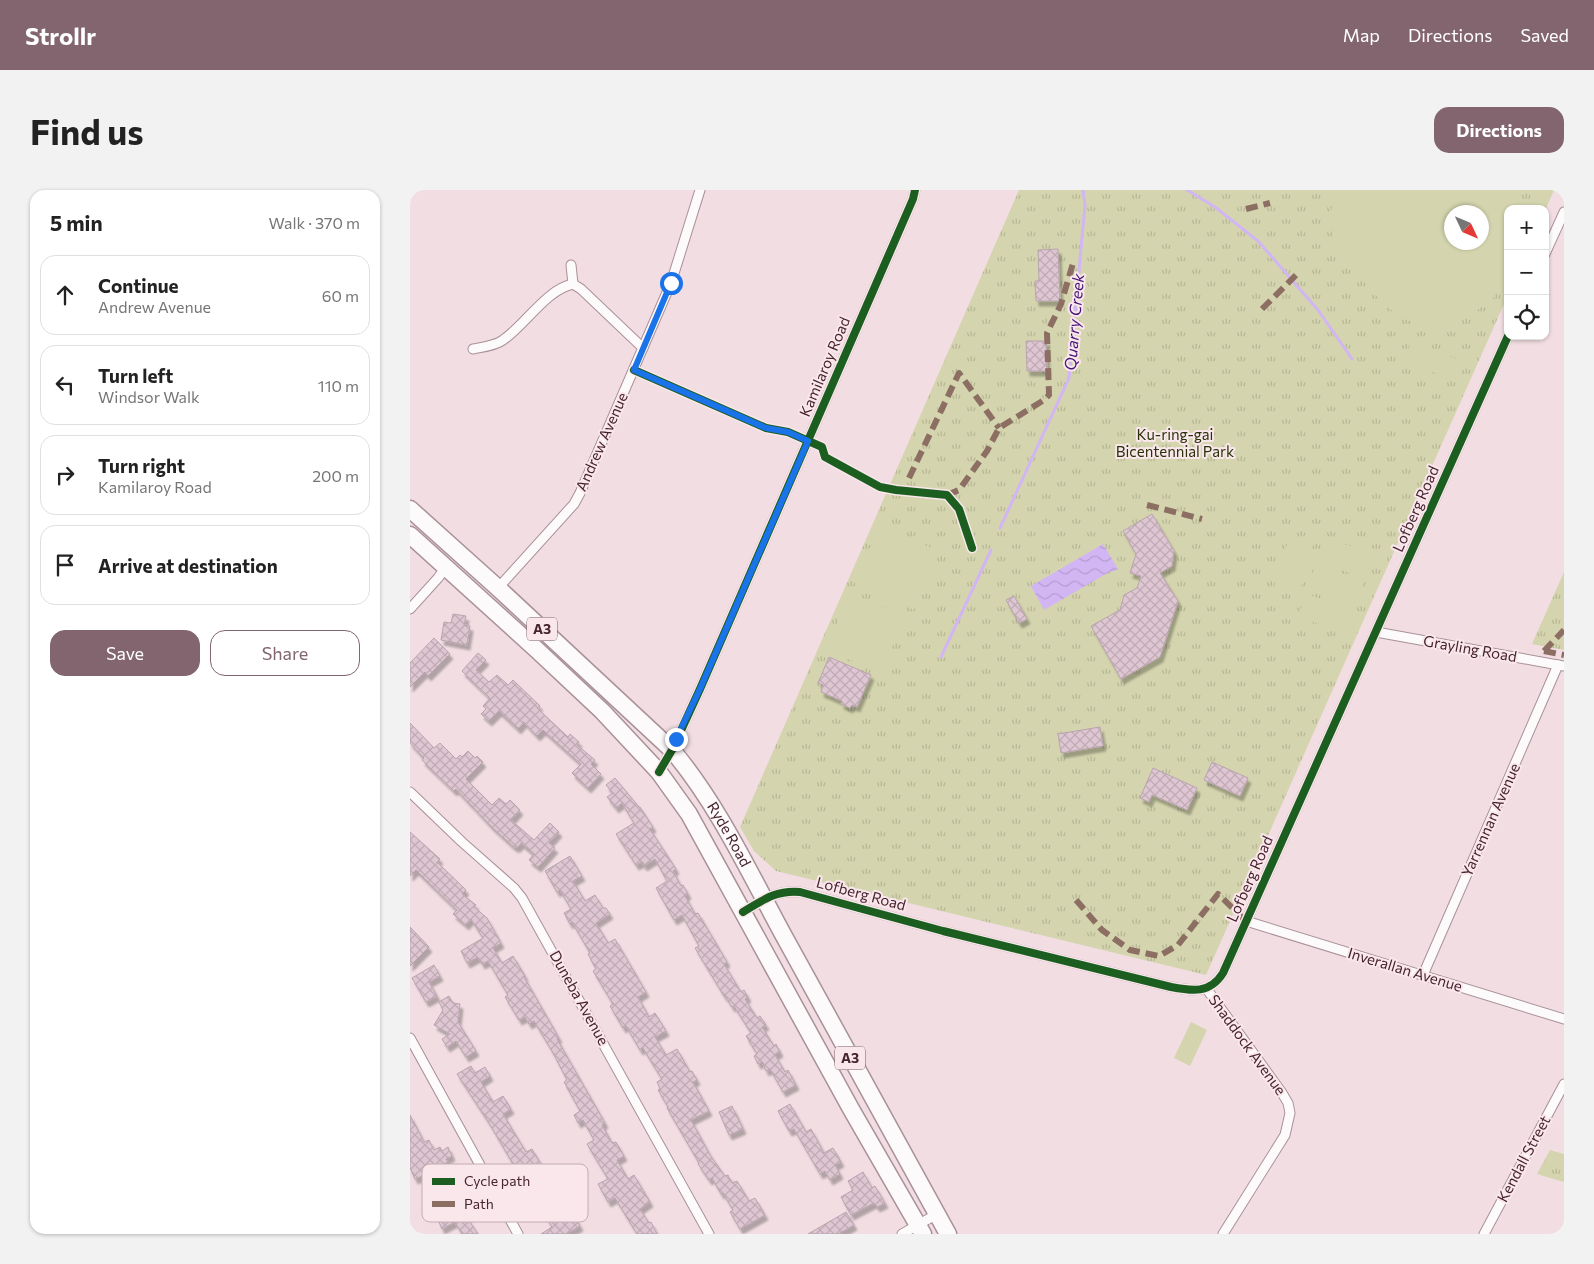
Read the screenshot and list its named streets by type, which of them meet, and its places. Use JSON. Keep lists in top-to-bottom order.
{
  "streets": {
    "highway": ["A3", "Ryde Road"],
    "street": [
      "Kamilaroy Road",
      "Andrew Avenue",
      "Lofberg Road",
      "Grayling Road",
      "Yarrennan Avenue",
      "Inverallan Avenue",
      "Duneba Avenue",
      "Shaddock Avenue",
      "Kendall Street"
    ]
  },
  "crossings": [
    ["Kamilaroy Road", "Ryde Road"],
    ["Andrew Avenue", "Ryde Road"],
    ["Lofberg Road", "Grayling Road"],
    ["Lofberg Road", "Ryde Road"],
    ["Lofberg Road", "Inverallan Avenue"],
    ["Lofberg Road", "Shaddock Avenue"],
    ["Grayling Road", "Yarrennan Avenue"],
    ["Yarrennan Avenue", "Inverallan Avenue"]
  ],
  "water": ["Quarry Creek"],
  "parks": ["Ku-ring-gai Bicentennial Park"],
  "legend": ["Cycle path", "Path"],
  "north": "bottom right",
  "page": {
    "header": "Strollr",
    "nav": ["Map", "Directions", "Saved"],
    "buttons": [
      "Directions",
      ["Save", "Share"]
    ],
    "title": "Find us",
    "heading": ["5 min", "Walk · 370 m"],
    "map_buttons": ["+", "−"],
    "list": [
      ["Continue", "Andrew Avenue", "60 m"],
      ["Turn left", "Windsor Walk", "110 m"],
      ["Turn right", "Kamilaroy Road", "200 m"],
      "Arrive at destination"
    ]
  }
}
